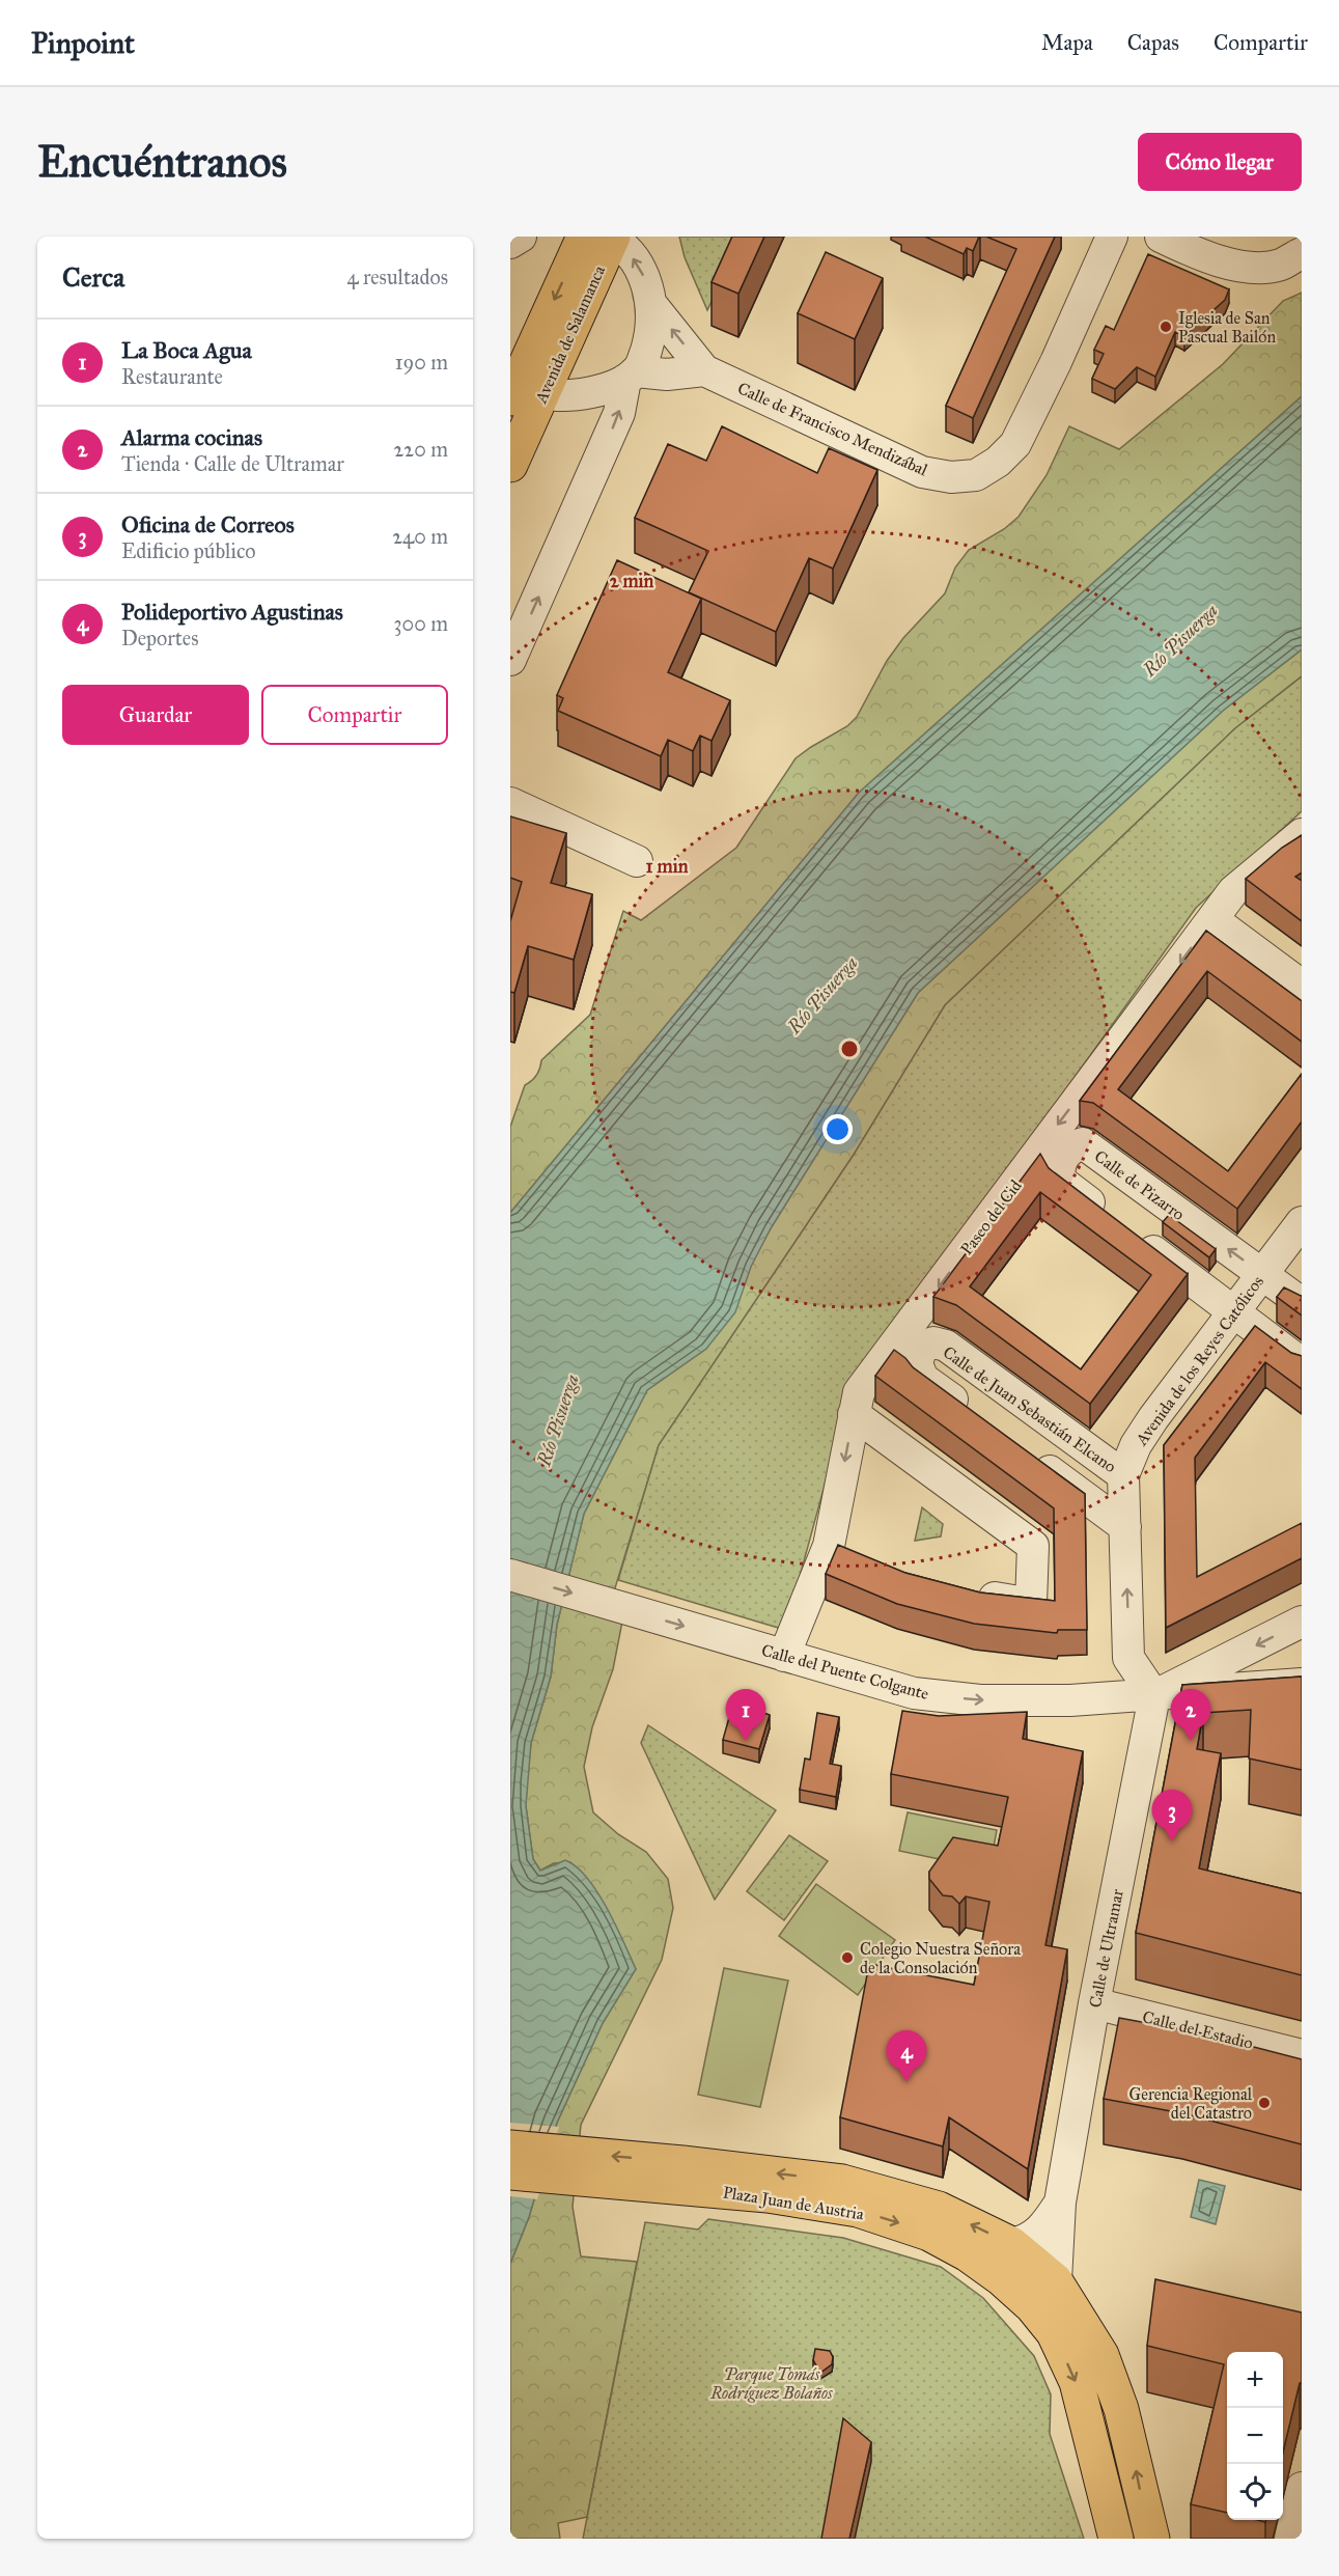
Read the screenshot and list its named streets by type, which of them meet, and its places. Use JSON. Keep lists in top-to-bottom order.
{
  "streets": {
    "main road": ["Avenida de Salamanca", "Plaza Juan de Austria"],
    "street": [
      "Calle de Francisco Mendizábal",
      "Calle de Pizarro",
      "Paseo del Cid",
      "Avenida de los Reyes Católicos",
      "Calle de Juan Sebastián Elcano",
      "Calle del Puente Colgante",
      "Calle de Ultramar",
      "Calle del Estadio"
    ]
  },
  "crossings": [
    ["Calle de Pizarro", "Avenida de los Reyes Católicos"],
    ["Paseo del Cid", "Calle del Puente Colgante"],
    ["Avenida de los Reyes Católicos", "Calle de Juan Sebastián Elcano"],
    ["Calle del Puente Colgante", "Calle de Ultramar"],
    ["Calle de Ultramar", "Calle del Estadio"],
    ["Calle de Ultramar", "Plaza Juan de Austria"]
  ],
  "one_way": ["Paseo del Cid", "Calle del Puente Colgante"],
  "water": ["Río Pisuerga"],
  "parks": ["Parque Tomás Rodríguez Bolaños"],
  "places": ["Iglesia de San Pascual Bailón", "Colegio Nuestra Señora de la Consolación", "Gerencia Regional del Catastro"],
  "page": {
    "header": "Pinpoint",
    "nav": ["Mapa", "Capas", "Compartir"],
    "buttons": [
      "Cómo llegar",
      ["Guardar", "Compartir"]
    ],
    "title": "Encuéntranos",
    "heading": ["Cerca", "4 resultados"],
    "list": [
      {
        "mark": "1",
        "name": "La Boca Agua",
        "note": "Restaurante",
        "value": "190 m"
      },
      {
        "mark": "2",
        "name": "Alarma cocinas",
        "note": "Tienda · Calle de Ultramar",
        "value": "220 m"
      },
      {
        "mark": "3",
        "name": "Oficina de Correos",
        "note": "Edificio público",
        "value": "240 m"
      },
      {
        "mark": "4",
        "name": "Polideportivo Agustinas",
        "note": "Deportes",
        "value": "300 m"
      }
    ],
    "pins": [
      "1",
      "2",
      "3",
      "4"
    ],
    "map_buttons": ["+", "−"]
  },
  "rings": ["2 min", "1 min"]
}
